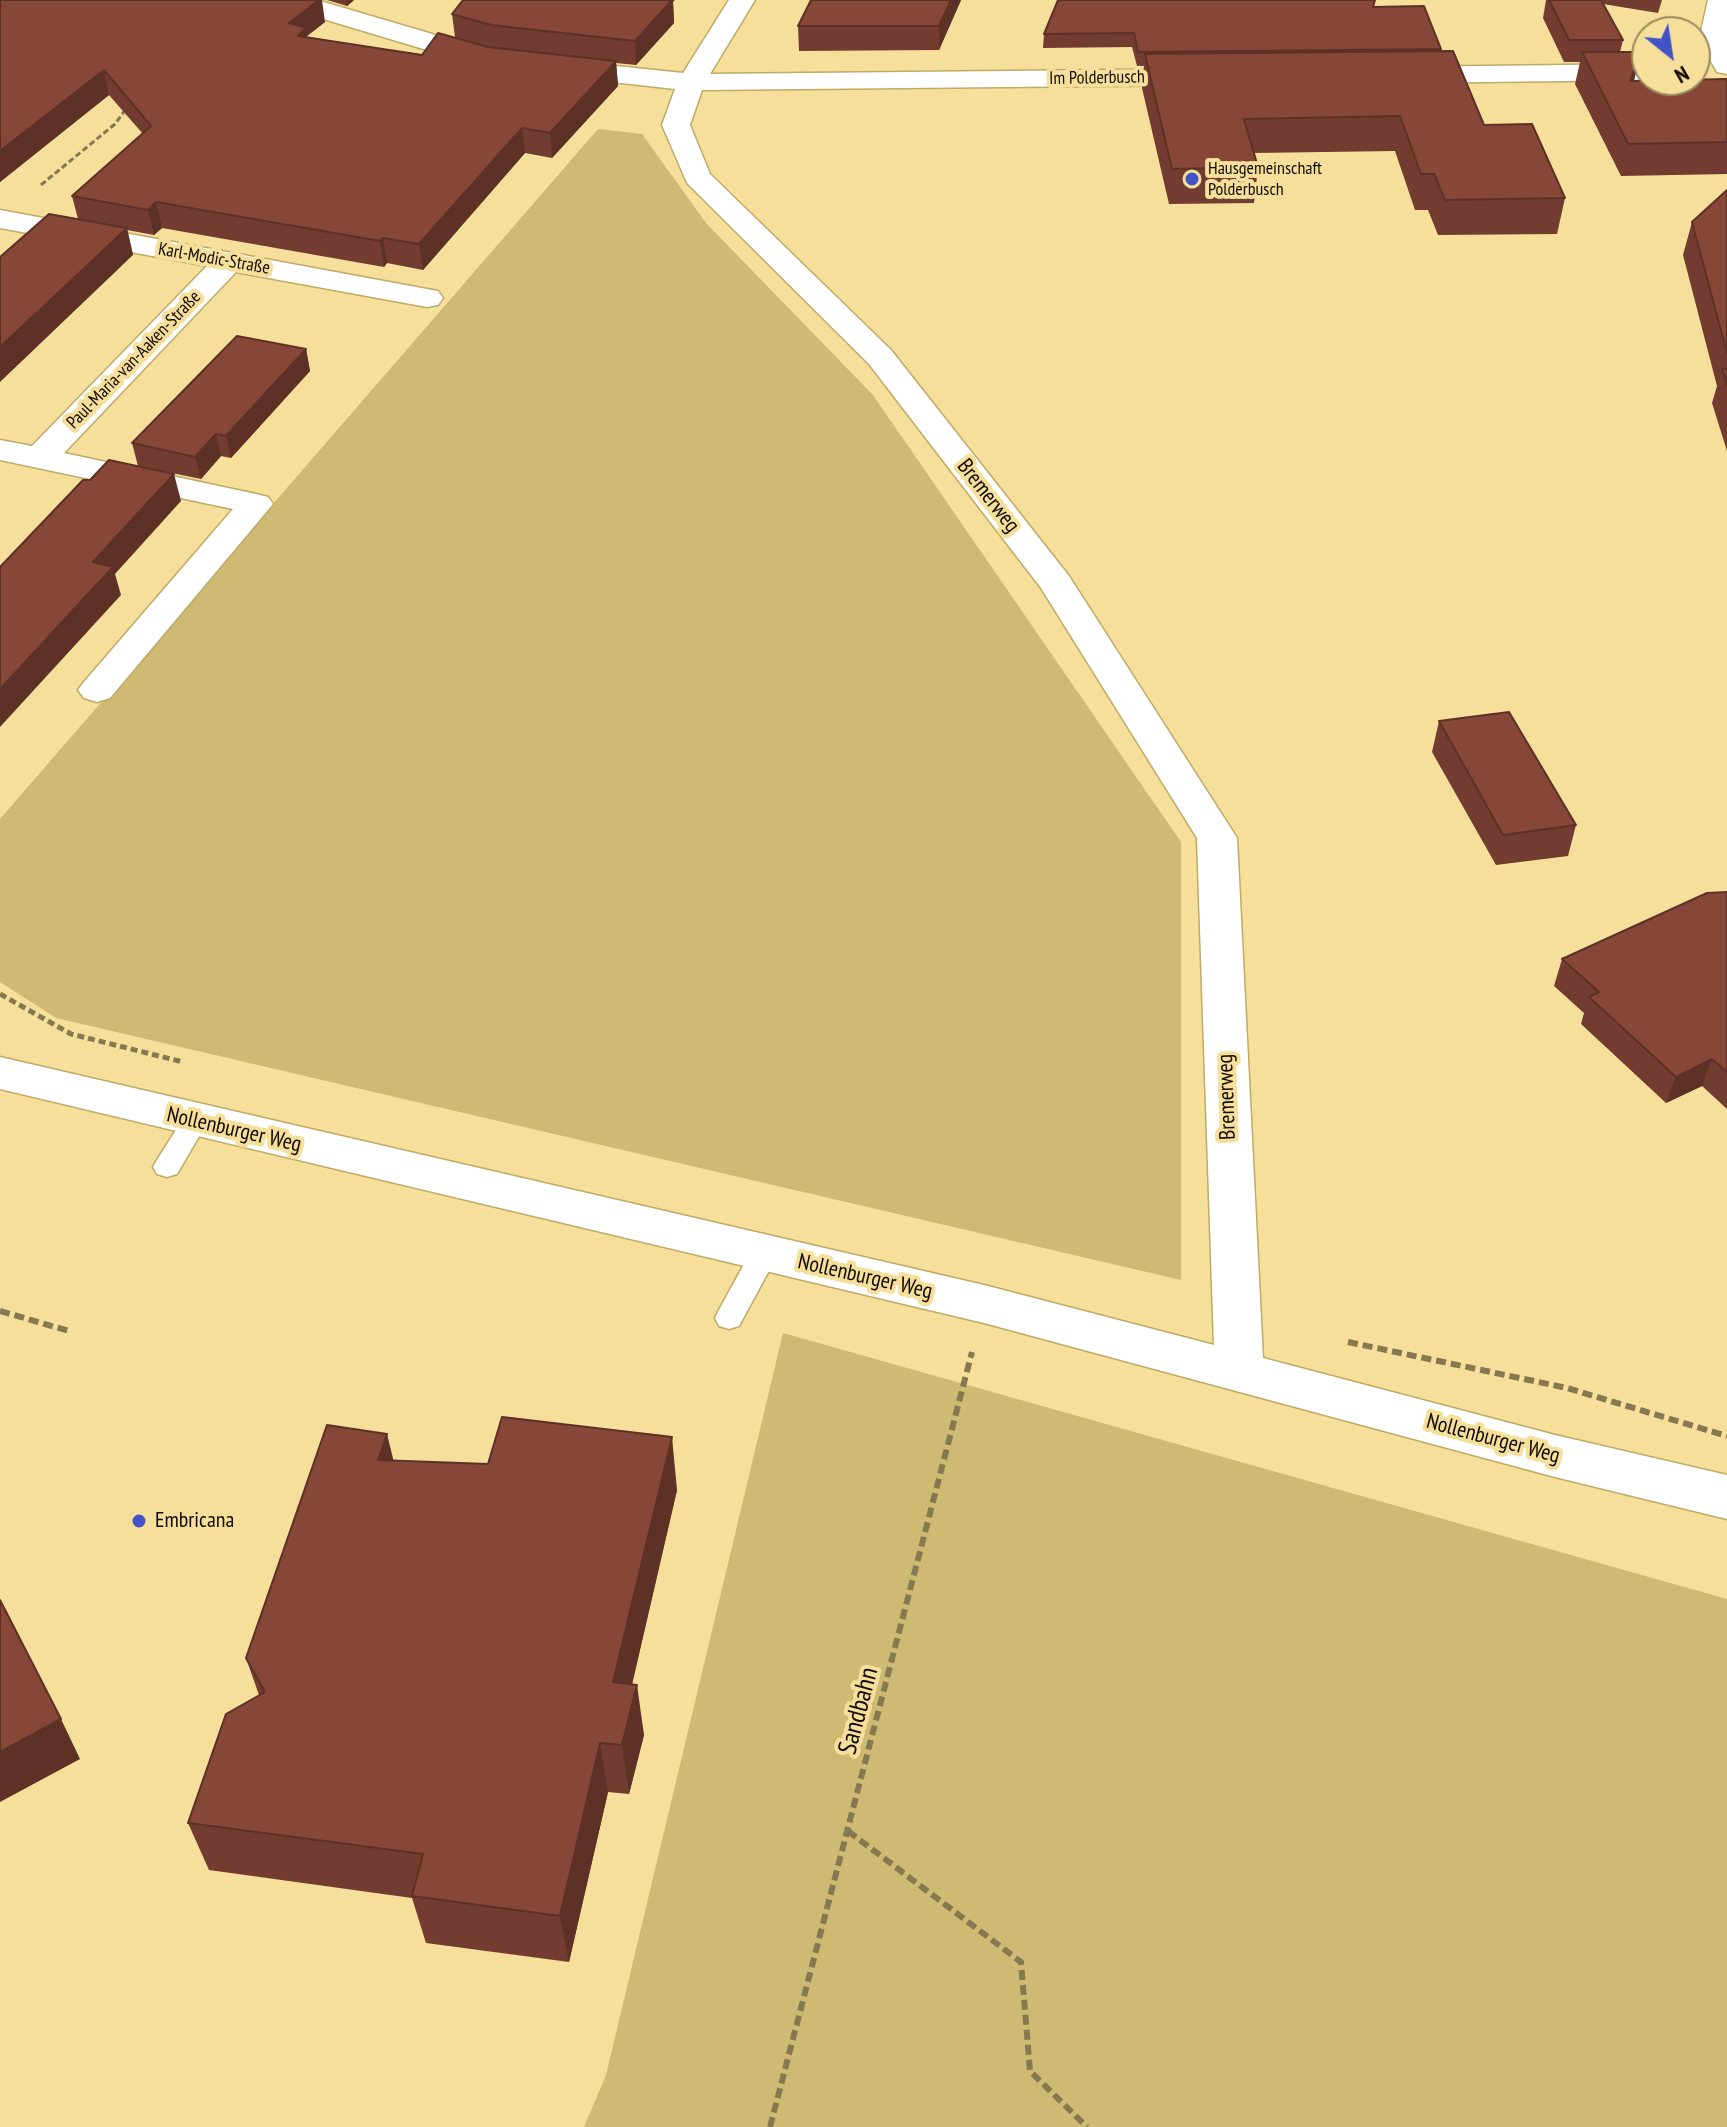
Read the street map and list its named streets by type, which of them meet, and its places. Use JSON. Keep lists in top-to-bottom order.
{
  "streets": {
    "street": [
      "Im Polderbusch",
      "Karl-Modic-Straße",
      "Paul-Maria-van-Aaken-Straße",
      "Bremerweg",
      "Nollenburger Weg"
    ],
    "path": ["Sandbahn"]
  },
  "crossings": [
    ["Im Polderbusch", "Bremerweg"],
    ["Karl-Modic-Straße", "Paul-Maria-van-Aaken-Straße"],
    ["Bremerweg", "Nollenburger Weg"],
    ["Nollenburger Weg", "Sandbahn"]
  ],
  "places": ["Hausgemeinschaft Polderbusch", "Embricana"],
  "north": "bottom right"
}
